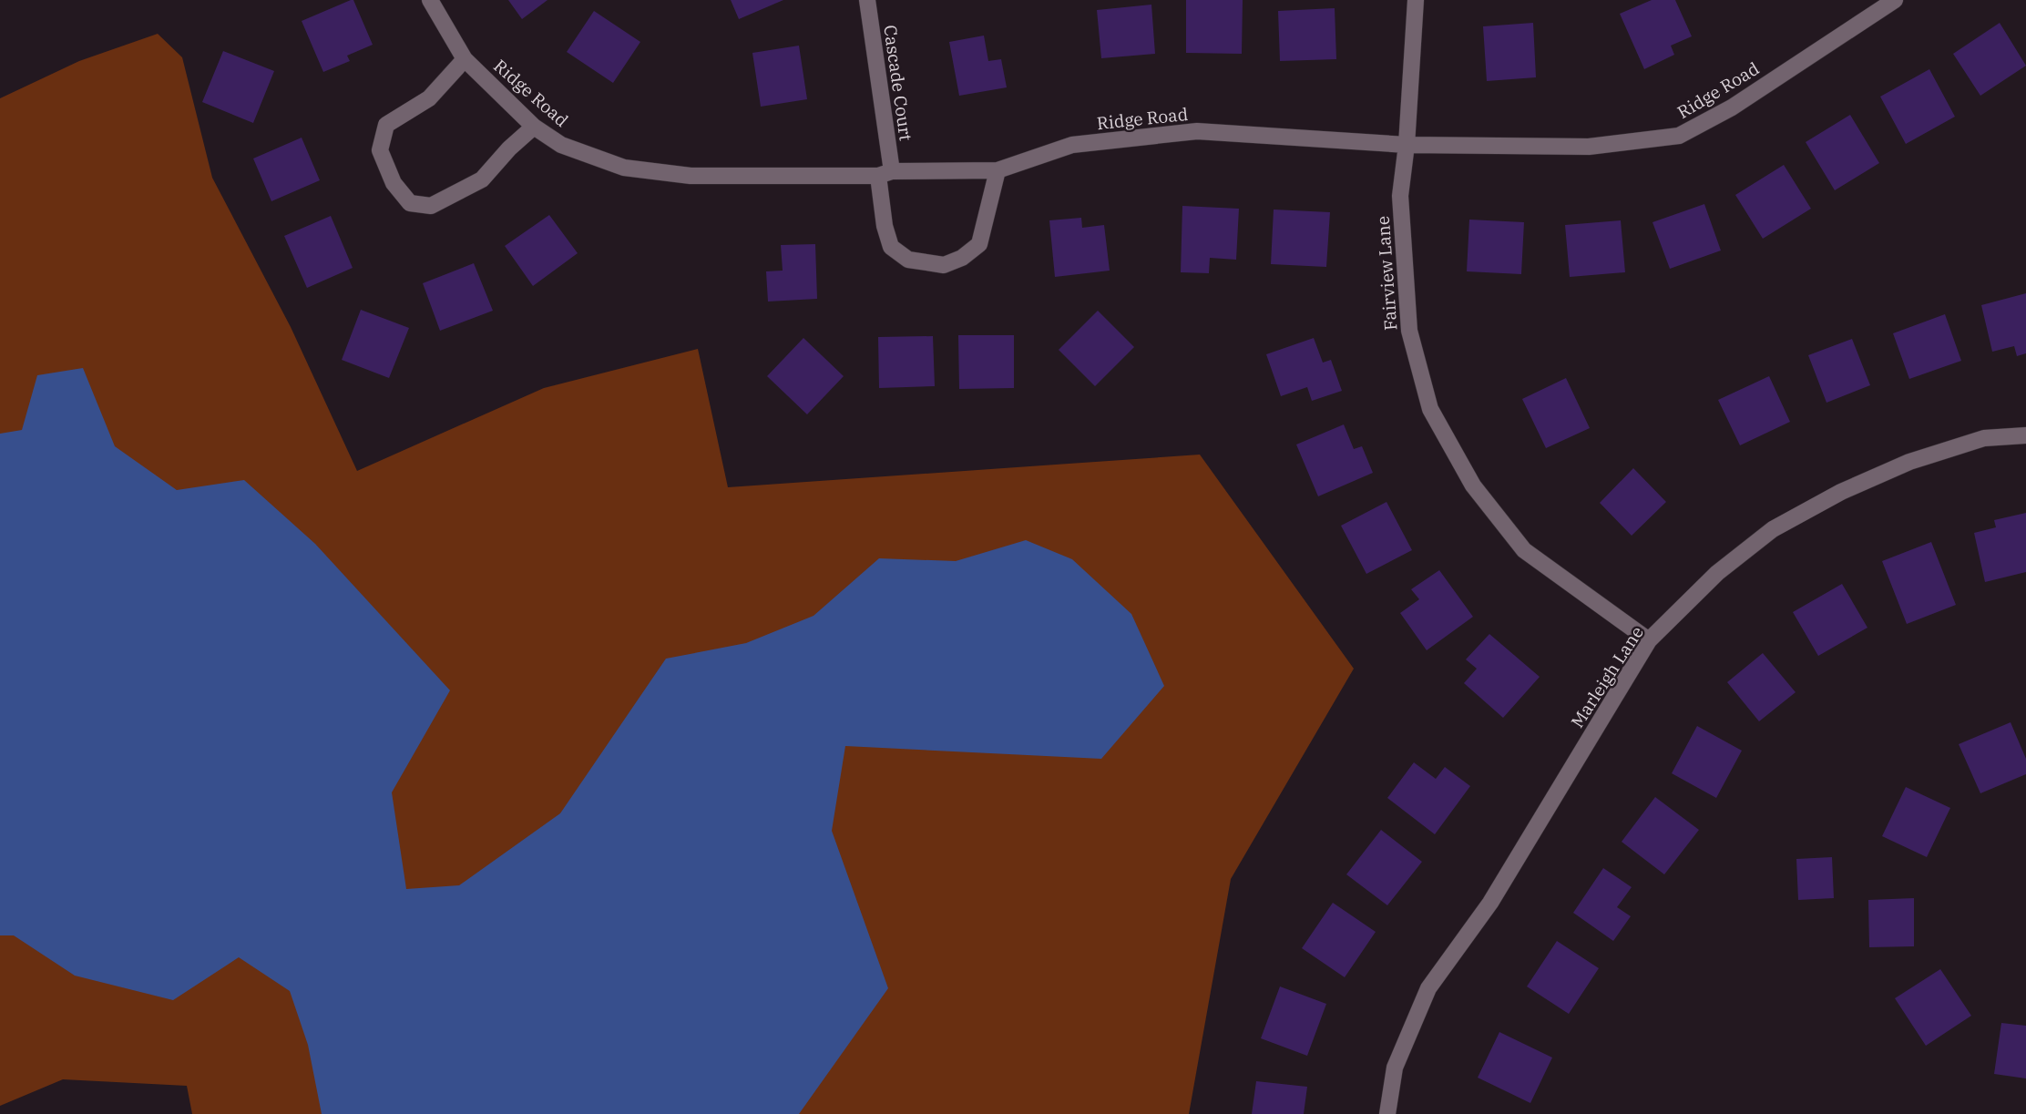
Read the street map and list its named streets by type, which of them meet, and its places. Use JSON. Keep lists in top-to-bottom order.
{
  "streets": {
    "street": [
      "Cascade Court",
      "Ridge Road",
      "Fairview Lane",
      "Marleigh Lane"
    ]
  },
  "crossings": [
    ["Cascade Court", "Ridge Road"],
    ["Ridge Road", "Fairview Lane"],
    ["Fairview Lane", "Marleigh Lane"]
  ]
}
